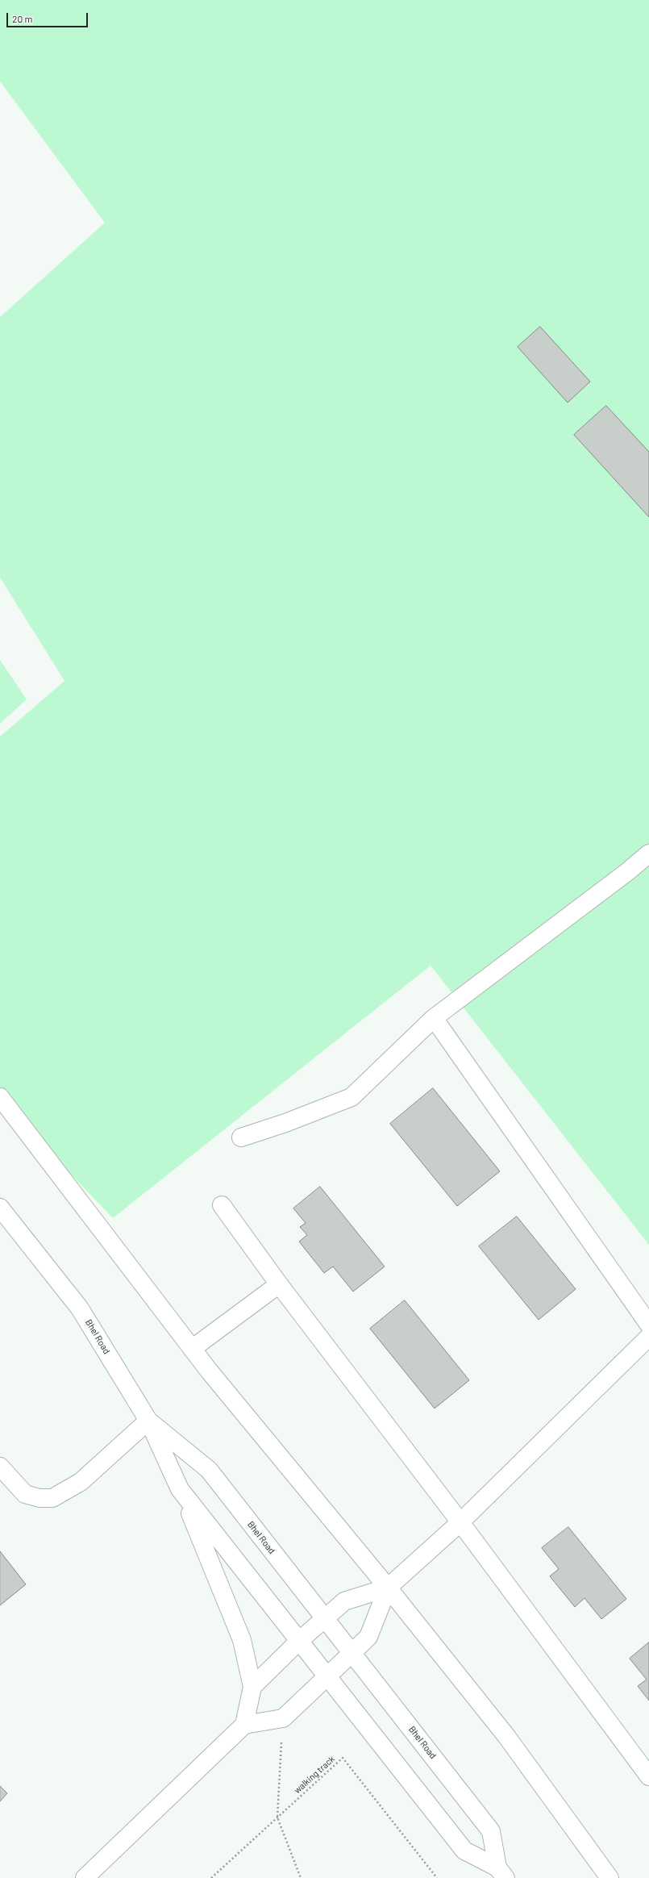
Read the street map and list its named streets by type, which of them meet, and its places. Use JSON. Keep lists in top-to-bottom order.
{
  "streets": {
    "street": ["Bhel Road"],
    "path": ["walking track"]
  },
  "scale_bar": "20 m"
}
